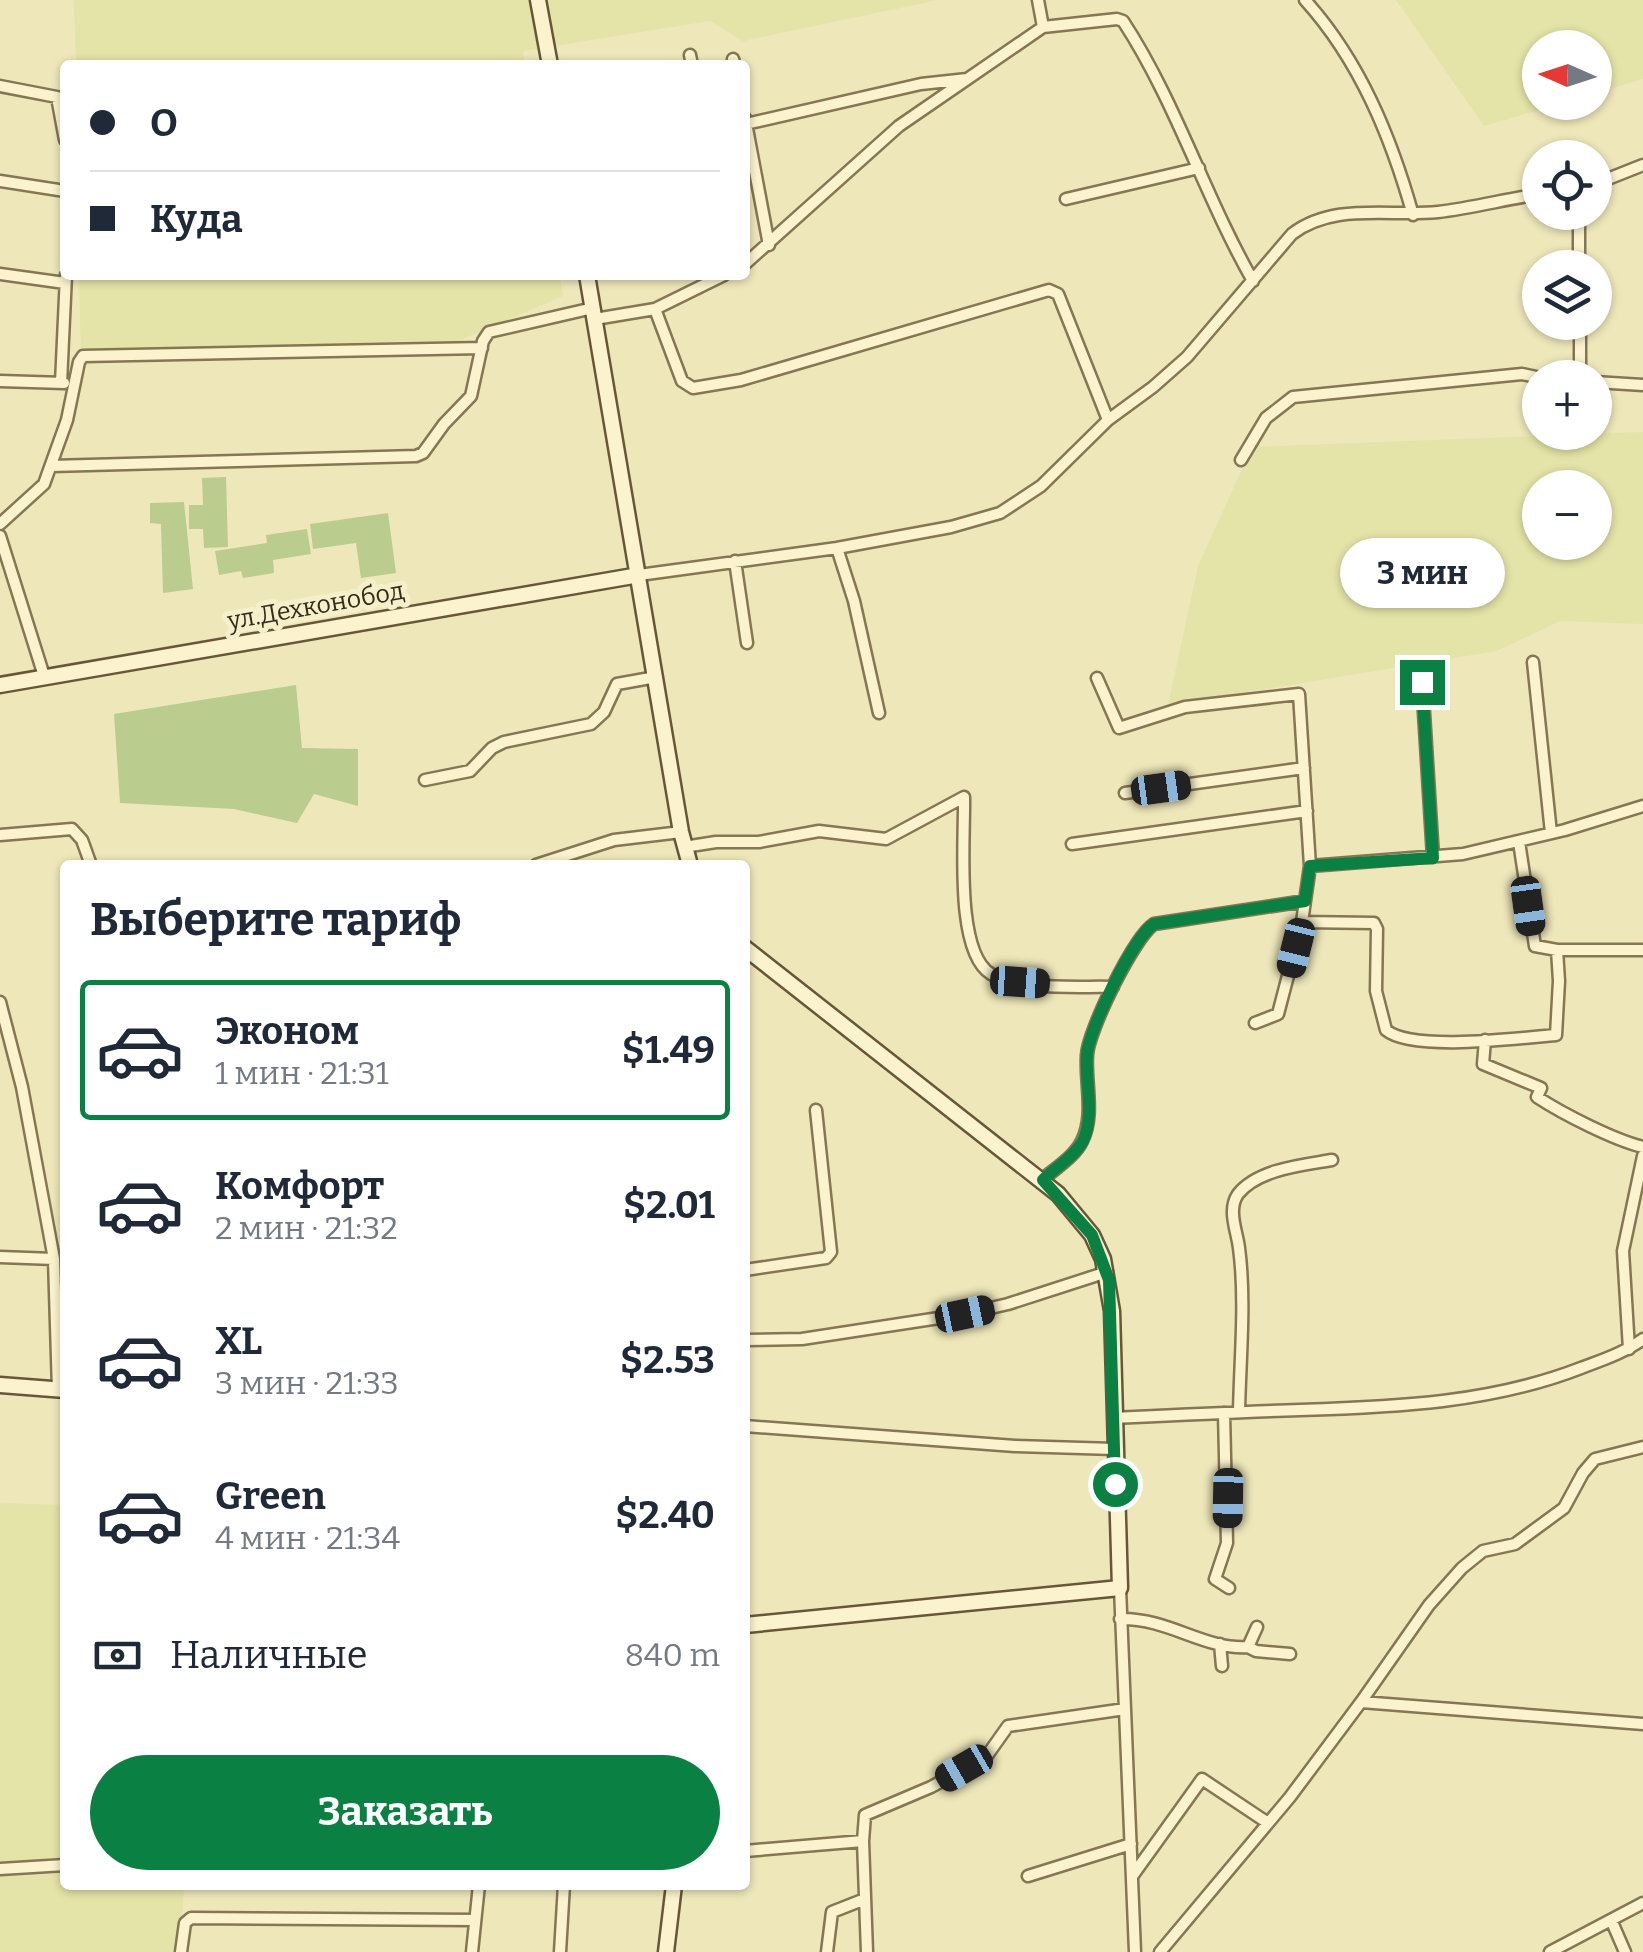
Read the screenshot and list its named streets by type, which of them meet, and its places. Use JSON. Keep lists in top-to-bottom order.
{
  "streets": {
    "main road": ["ул.Дехконобод"]
  },
  "north": "left",
  "page": {
    "map_buttons": ["+", "−"],
    "banner": ["O", "Куда"],
    "bubble": "3 мин",
    "heading": "Выберите тариф",
    "list": [
      {
        "name": "Эконом",
        "note": "1 мин · 21:31",
        "value": "$1.49"
      },
      {
        "name": "Комфорт",
        "note": "2 мин · 21:32",
        "value": "$2.01"
      },
      {
        "name": "XL",
        "note": "3 мин · 21:33",
        "value": "$2.53"
      },
      {
        "name": "Green",
        "note": "4 мин · 21:34",
        "value": "$2.40"
      }
    ],
    "pay": ["Наличные", "840 m"],
    "buttons": "Заказать"
  }
}
